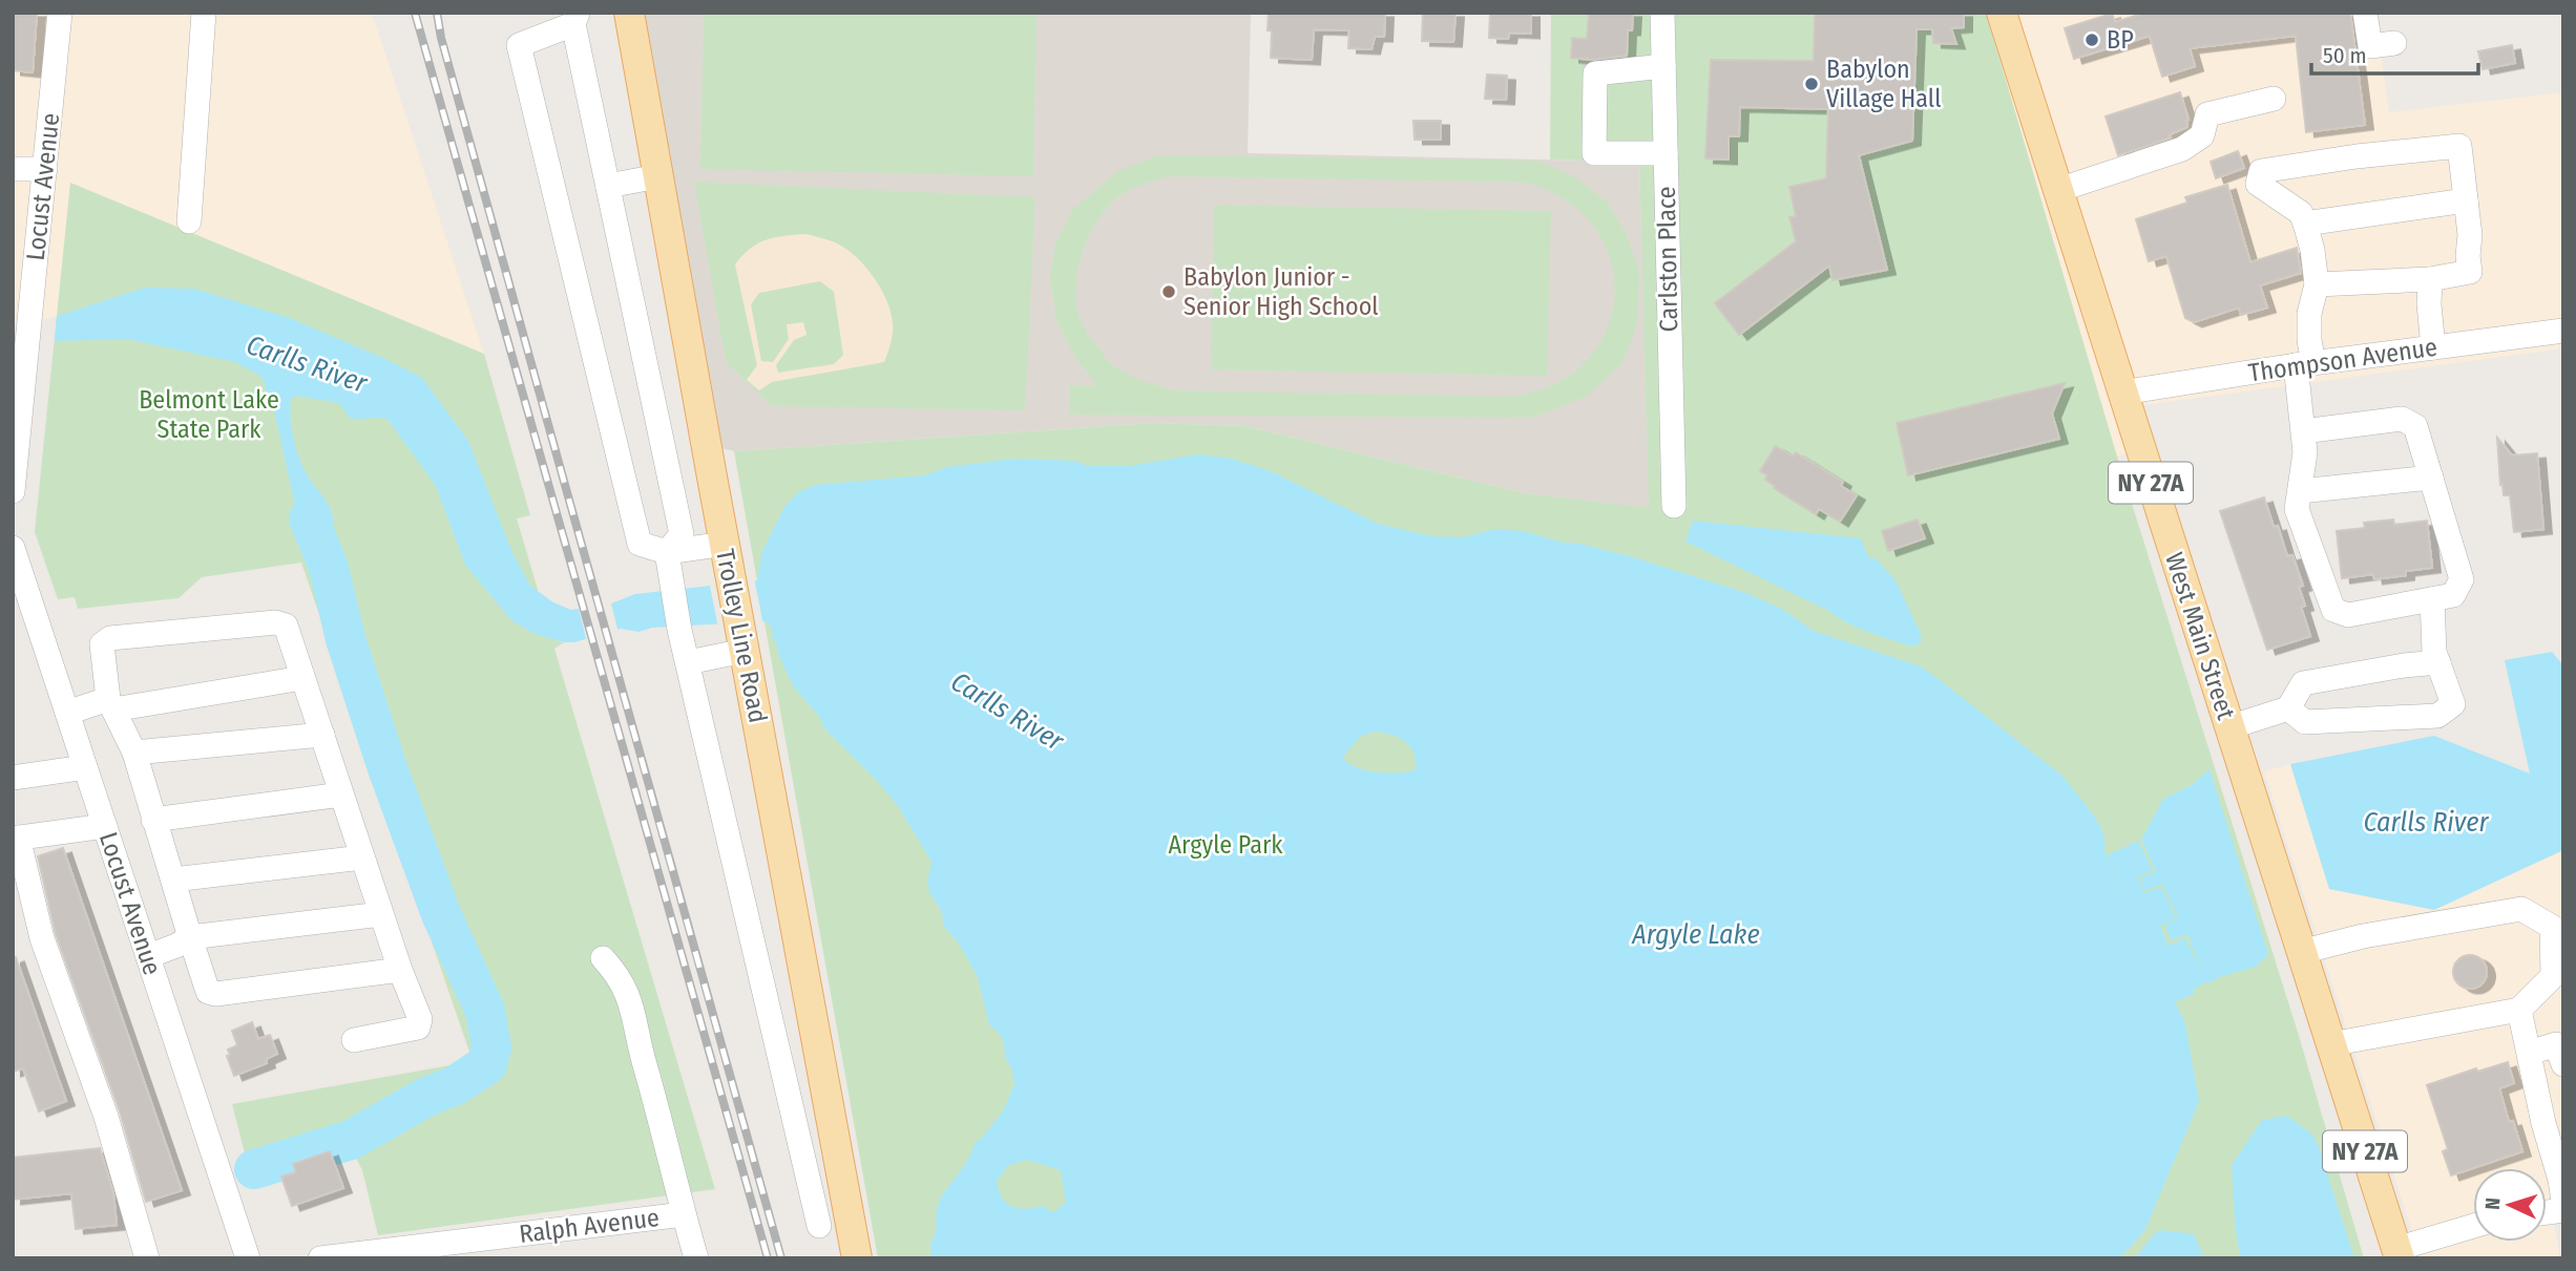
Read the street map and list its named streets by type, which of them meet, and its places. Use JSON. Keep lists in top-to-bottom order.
{
  "streets": {
    "main road": ["NY 27A", "Trolley Line Road", "West Main Street"],
    "street": [
      "Locust Avenue",
      "Carlston Place",
      "Thompson Avenue",
      "Ralph Avenue"
    ]
  },
  "crossings": [
    ["Thompson Avenue", "West Main Street"]
  ],
  "water": ["Carlls River", "Argyle Lake"],
  "parks": ["Belmont Lake State Park", "Argyle Park"],
  "places": ["BP", "Babylon Village Hall", "Babylon Junior - Senior High School"],
  "scale_bar": "50 m",
  "north": "left"
}
